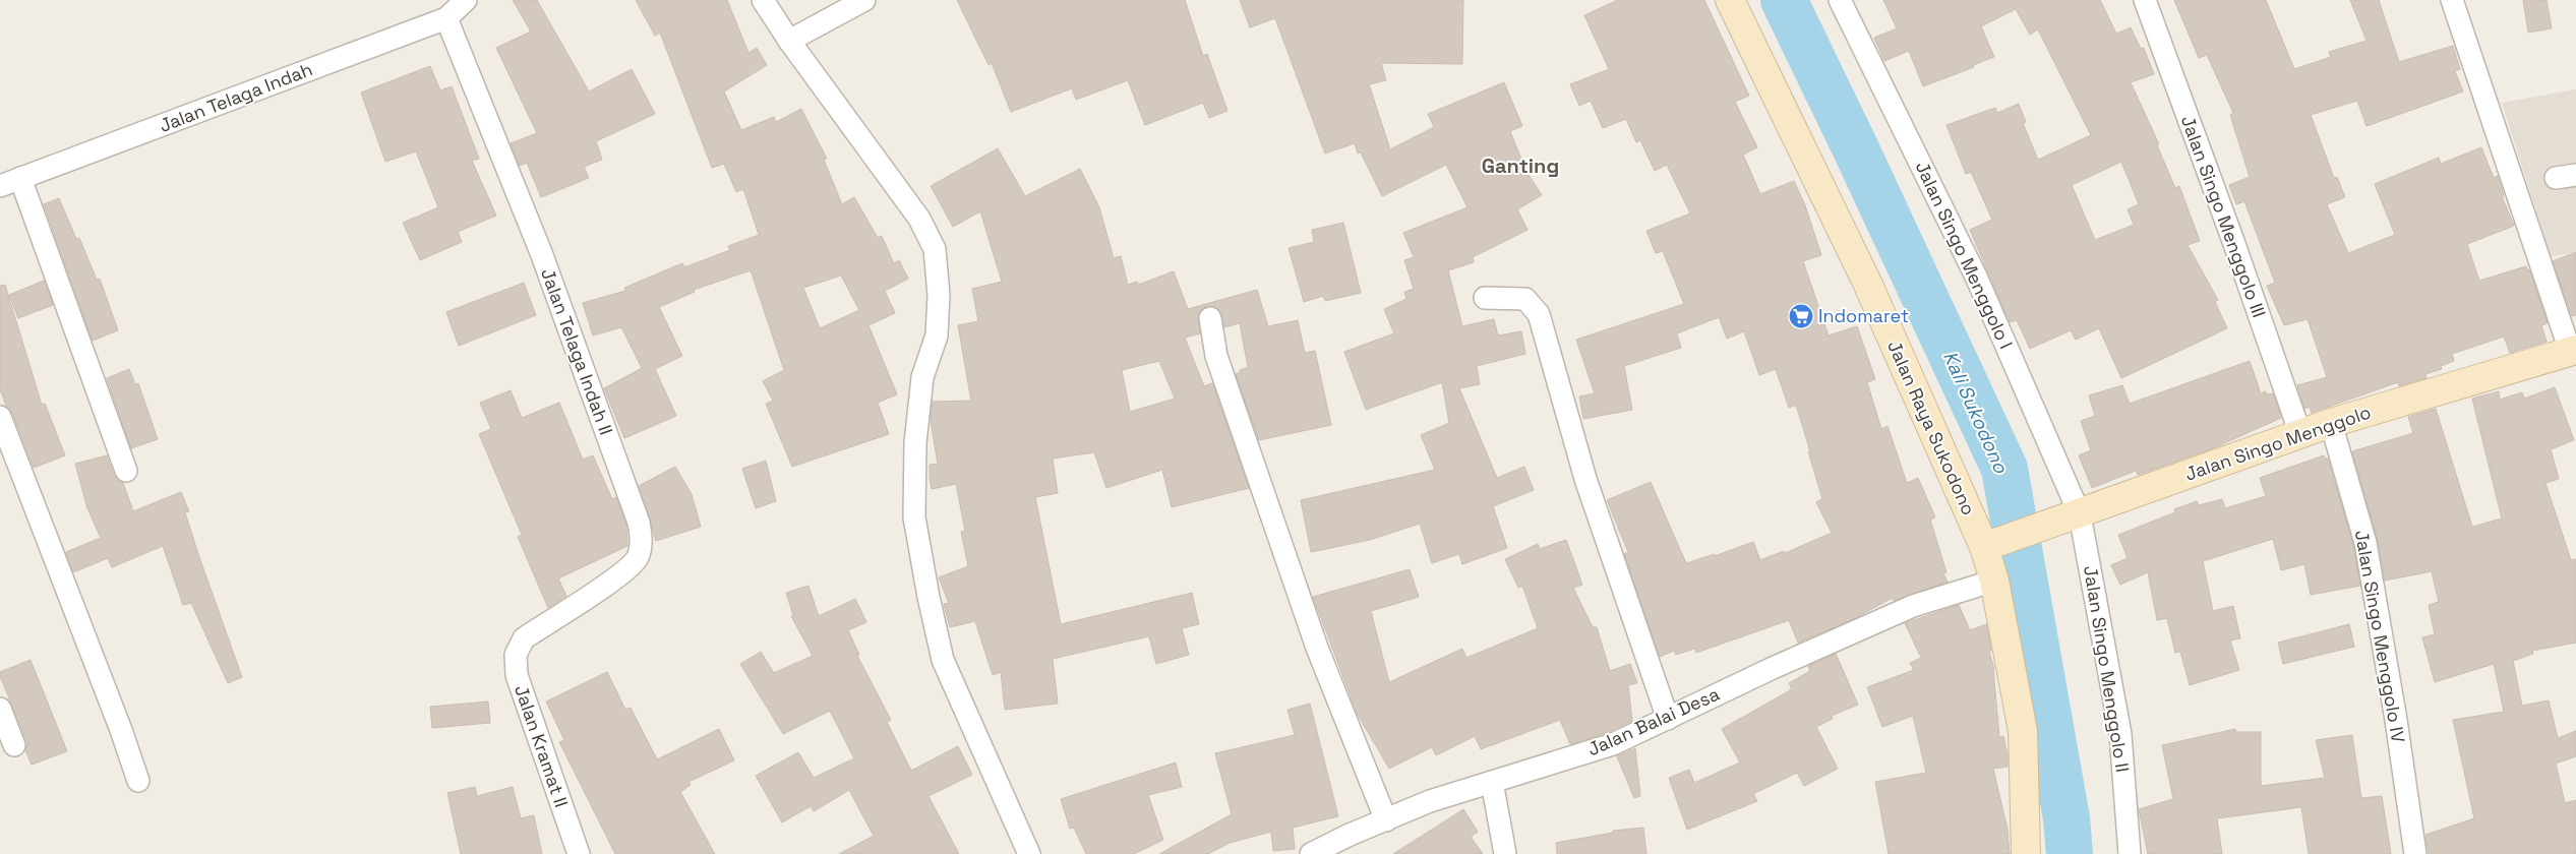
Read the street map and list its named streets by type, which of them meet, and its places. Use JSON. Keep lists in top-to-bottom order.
{
  "streets": {
    "main road": ["Jalan Raya Sukodono", "Jalan Singo Menggolo"],
    "street": [
      "Jalan Telaga Indah",
      "Jalan Singo Menggolo III",
      "Jalan Singo Menggolo I",
      "Jalan Telaga Indah II",
      "Jalan Singo Menggolo IV",
      "Jalan Singo Menggolo II",
      "Jalan Balai Desa",
      "Jalan Kramat II"
    ]
  },
  "crossings": [
    ["Jalan Telaga Indah", "Jalan Telaga Indah II"],
    ["Jalan Singo Menggolo III", "Jalan Singo Menggolo"],
    ["Jalan Singo Menggolo I", "Jalan Singo Menggolo"],
    ["Jalan Singo Menggolo I", "Jalan Singo Menggolo II"],
    ["Jalan Telaga Indah II", "Jalan Kramat II"],
    ["Jalan Raya Sukodono", "Jalan Singo Menggolo"],
    ["Jalan Raya Sukodono", "Jalan Balai Desa"],
    ["Jalan Singo Menggolo", "Jalan Singo Menggolo IV"],
    ["Jalan Singo Menggolo", "Jalan Singo Menggolo II"]
  ],
  "districts": ["Ganting"],
  "water": ["Kali Sukodono"],
  "places": {
    "supermarket": ["Indomaret"]
  }
}
